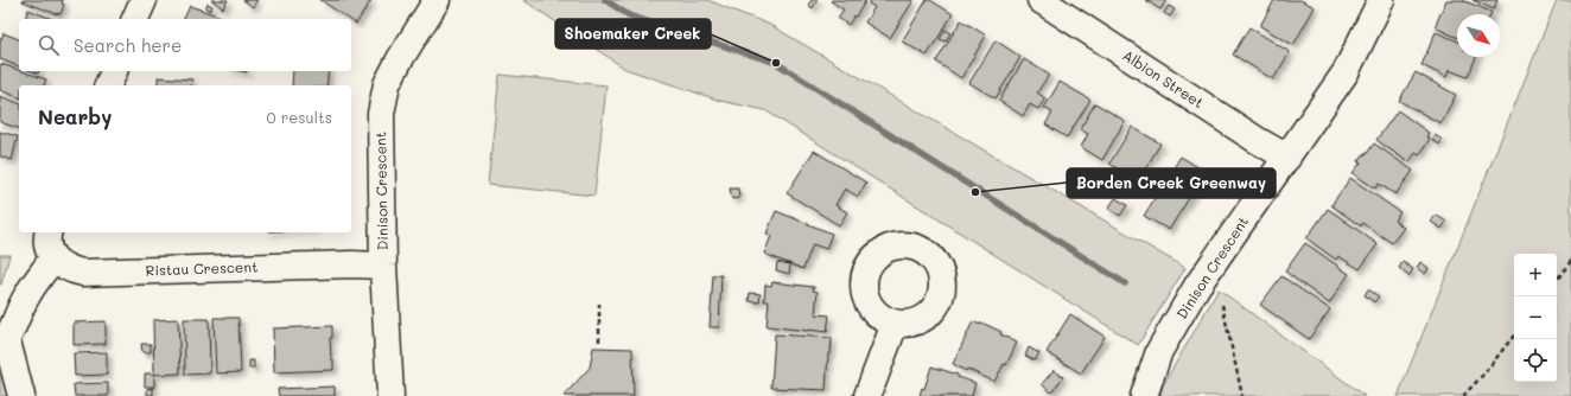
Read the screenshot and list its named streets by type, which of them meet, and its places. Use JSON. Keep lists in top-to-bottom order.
{
  "streets": {
    "street": ["Albion Street", "Dinison Crescent", "Ristau Crescent"]
  },
  "crossings": [
    ["Albion Street", "Dinison Crescent"],
    ["Dinison Crescent", "Ristau Crescent"]
  ],
  "places": ["Shoemaker Creek", "Borden Creek Greenway"],
  "north": "bottom right",
  "page": {
    "search": "Search here",
    "heading": ["Nearby", "0 results"],
    "map_buttons": ["+", "−"]
  }
}
